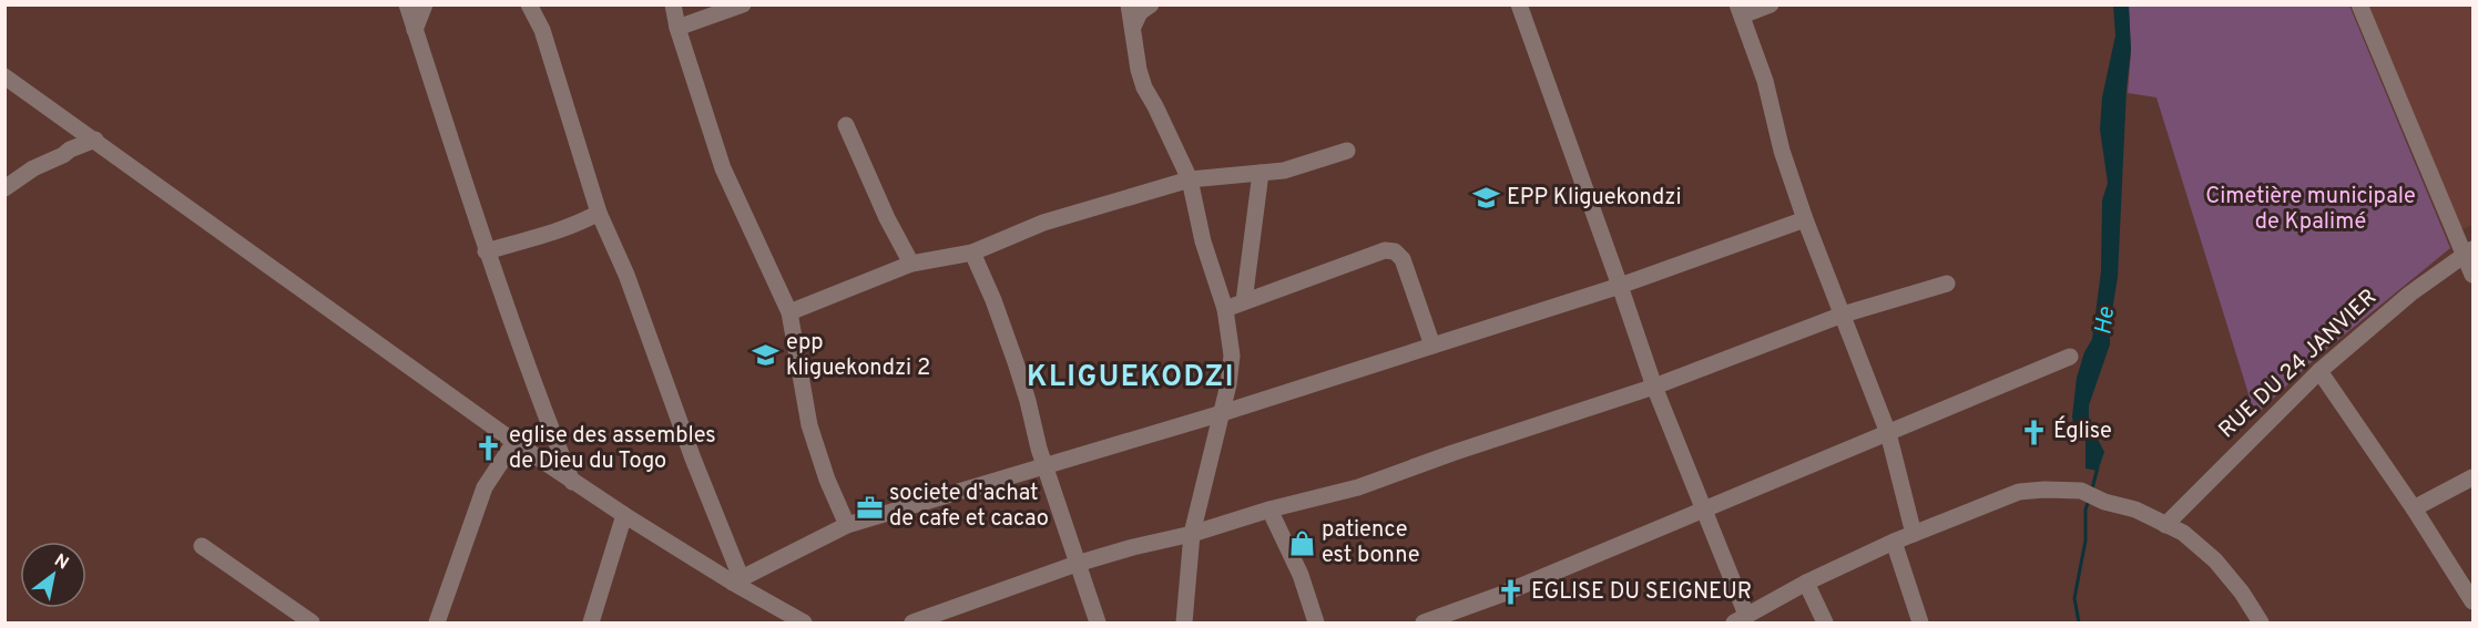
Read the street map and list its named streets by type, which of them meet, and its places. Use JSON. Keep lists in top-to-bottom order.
{
  "streets": {
    "street": ["RUE DU 24 JANVIER"]
  },
  "districts": ["KLIGUEKODZI"],
  "water": ["He"],
  "parks": ["Cimetière municipale de Kpalimé"],
  "places": {
    "school or university": ["EPP Kliguekondzi", "epp kliguekondzi 2"],
    "church": ["Église", "eglise des assembles de Dieu du Togo", "EGLISE DU SEIGNEUR"],
    "office": ["societe d'achat de cafe et cacao"],
    "shop": ["patience est bonne"]
  },
  "north": "top right"
}
